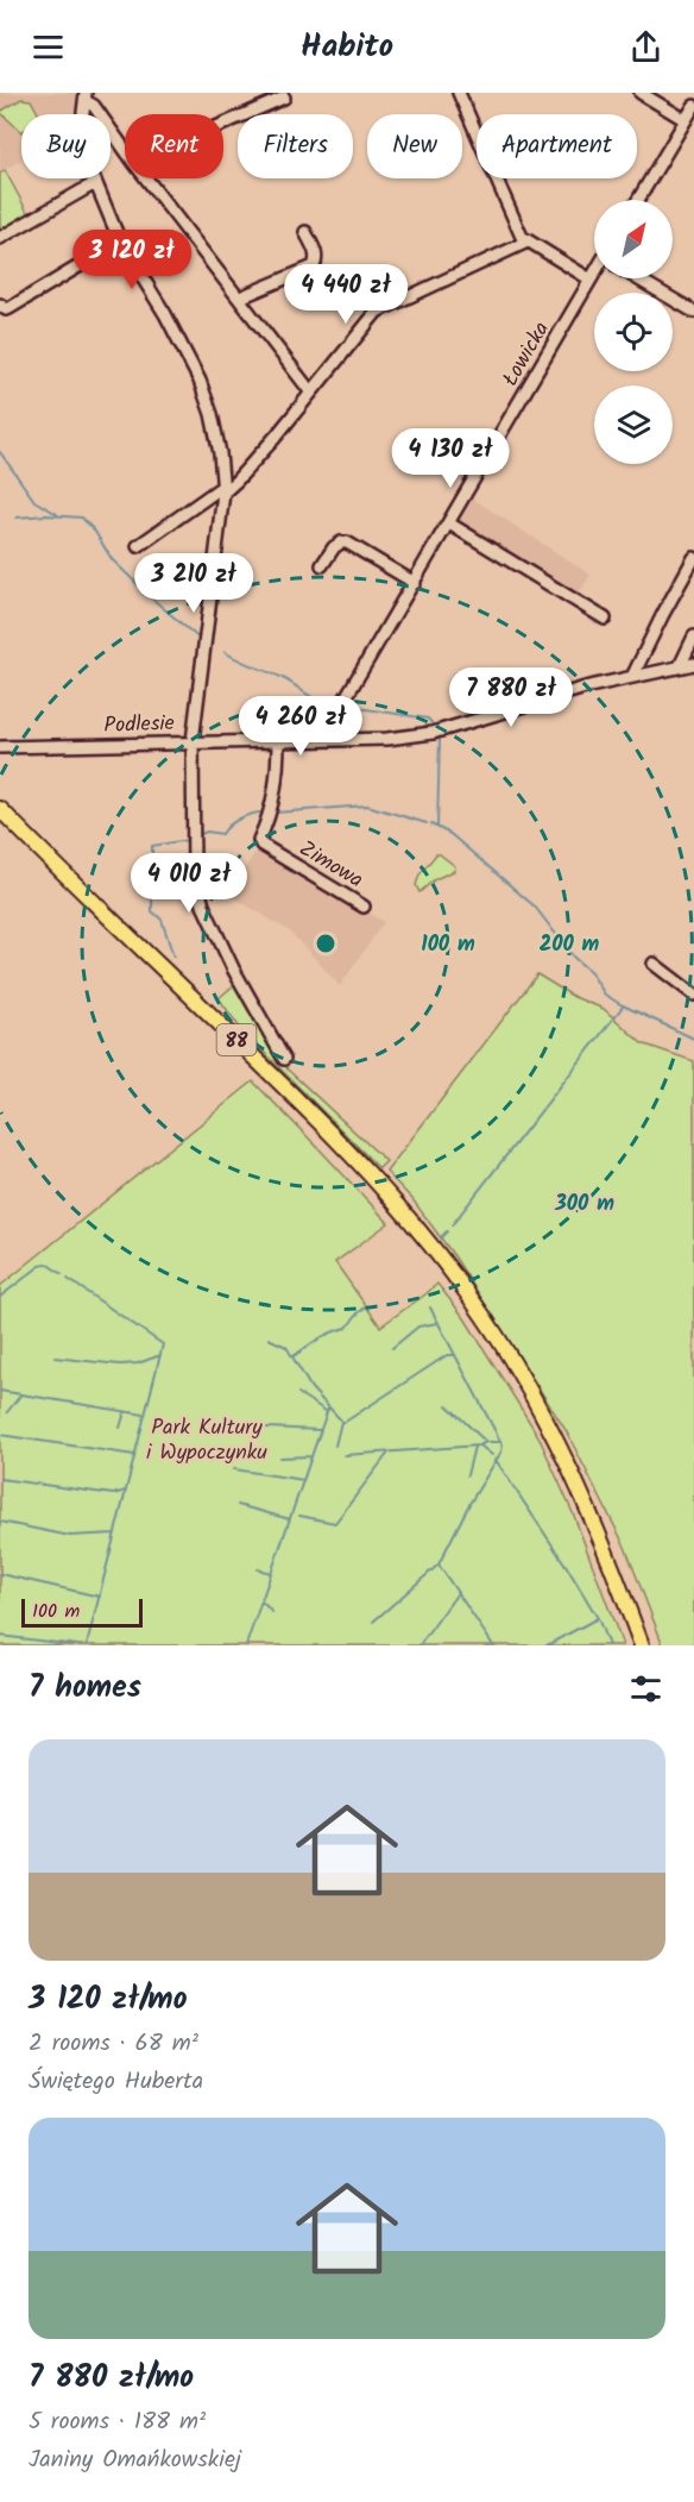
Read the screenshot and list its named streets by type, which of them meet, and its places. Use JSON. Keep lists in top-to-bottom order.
{
  "streets": {
    "main road": ["88"],
    "street": ["Łowicka", "Podlesie", "Zimowa"]
  },
  "crossings": [
    ["Łowicka", "Podlesie"],
    ["Podlesie", "Zimowa"]
  ],
  "parks": ["Park Kultury i Wypoczynku"],
  "scale_bar": "100 m",
  "north": "top right",
  "page": {
    "header": "Habito",
    "chip": [
      "Buy",
      "Rent",
      "Filters",
      "New",
      "Apartment"
    ],
    "price": [
      "3 120 zł",
      "4 440 zł",
      "4 130 zł",
      "3 210 zł",
      "7 880 zł",
      "4 260 zł",
      "4 010 zł"
    ],
    "scale": "100 m",
    "heading": "7 homes",
    "list": [
      {
        "name": "3 120 zł/mo",
        "note": "2 rooms · 68 m² · Świętego Huberta"
      },
      {
        "name": "7 880 zł/mo",
        "note": "5 rooms · 188 m² · Janiny Omańkowskiej"
      }
    ]
  },
  "rings": ["100 m", "200 m", "300 m"]
}
